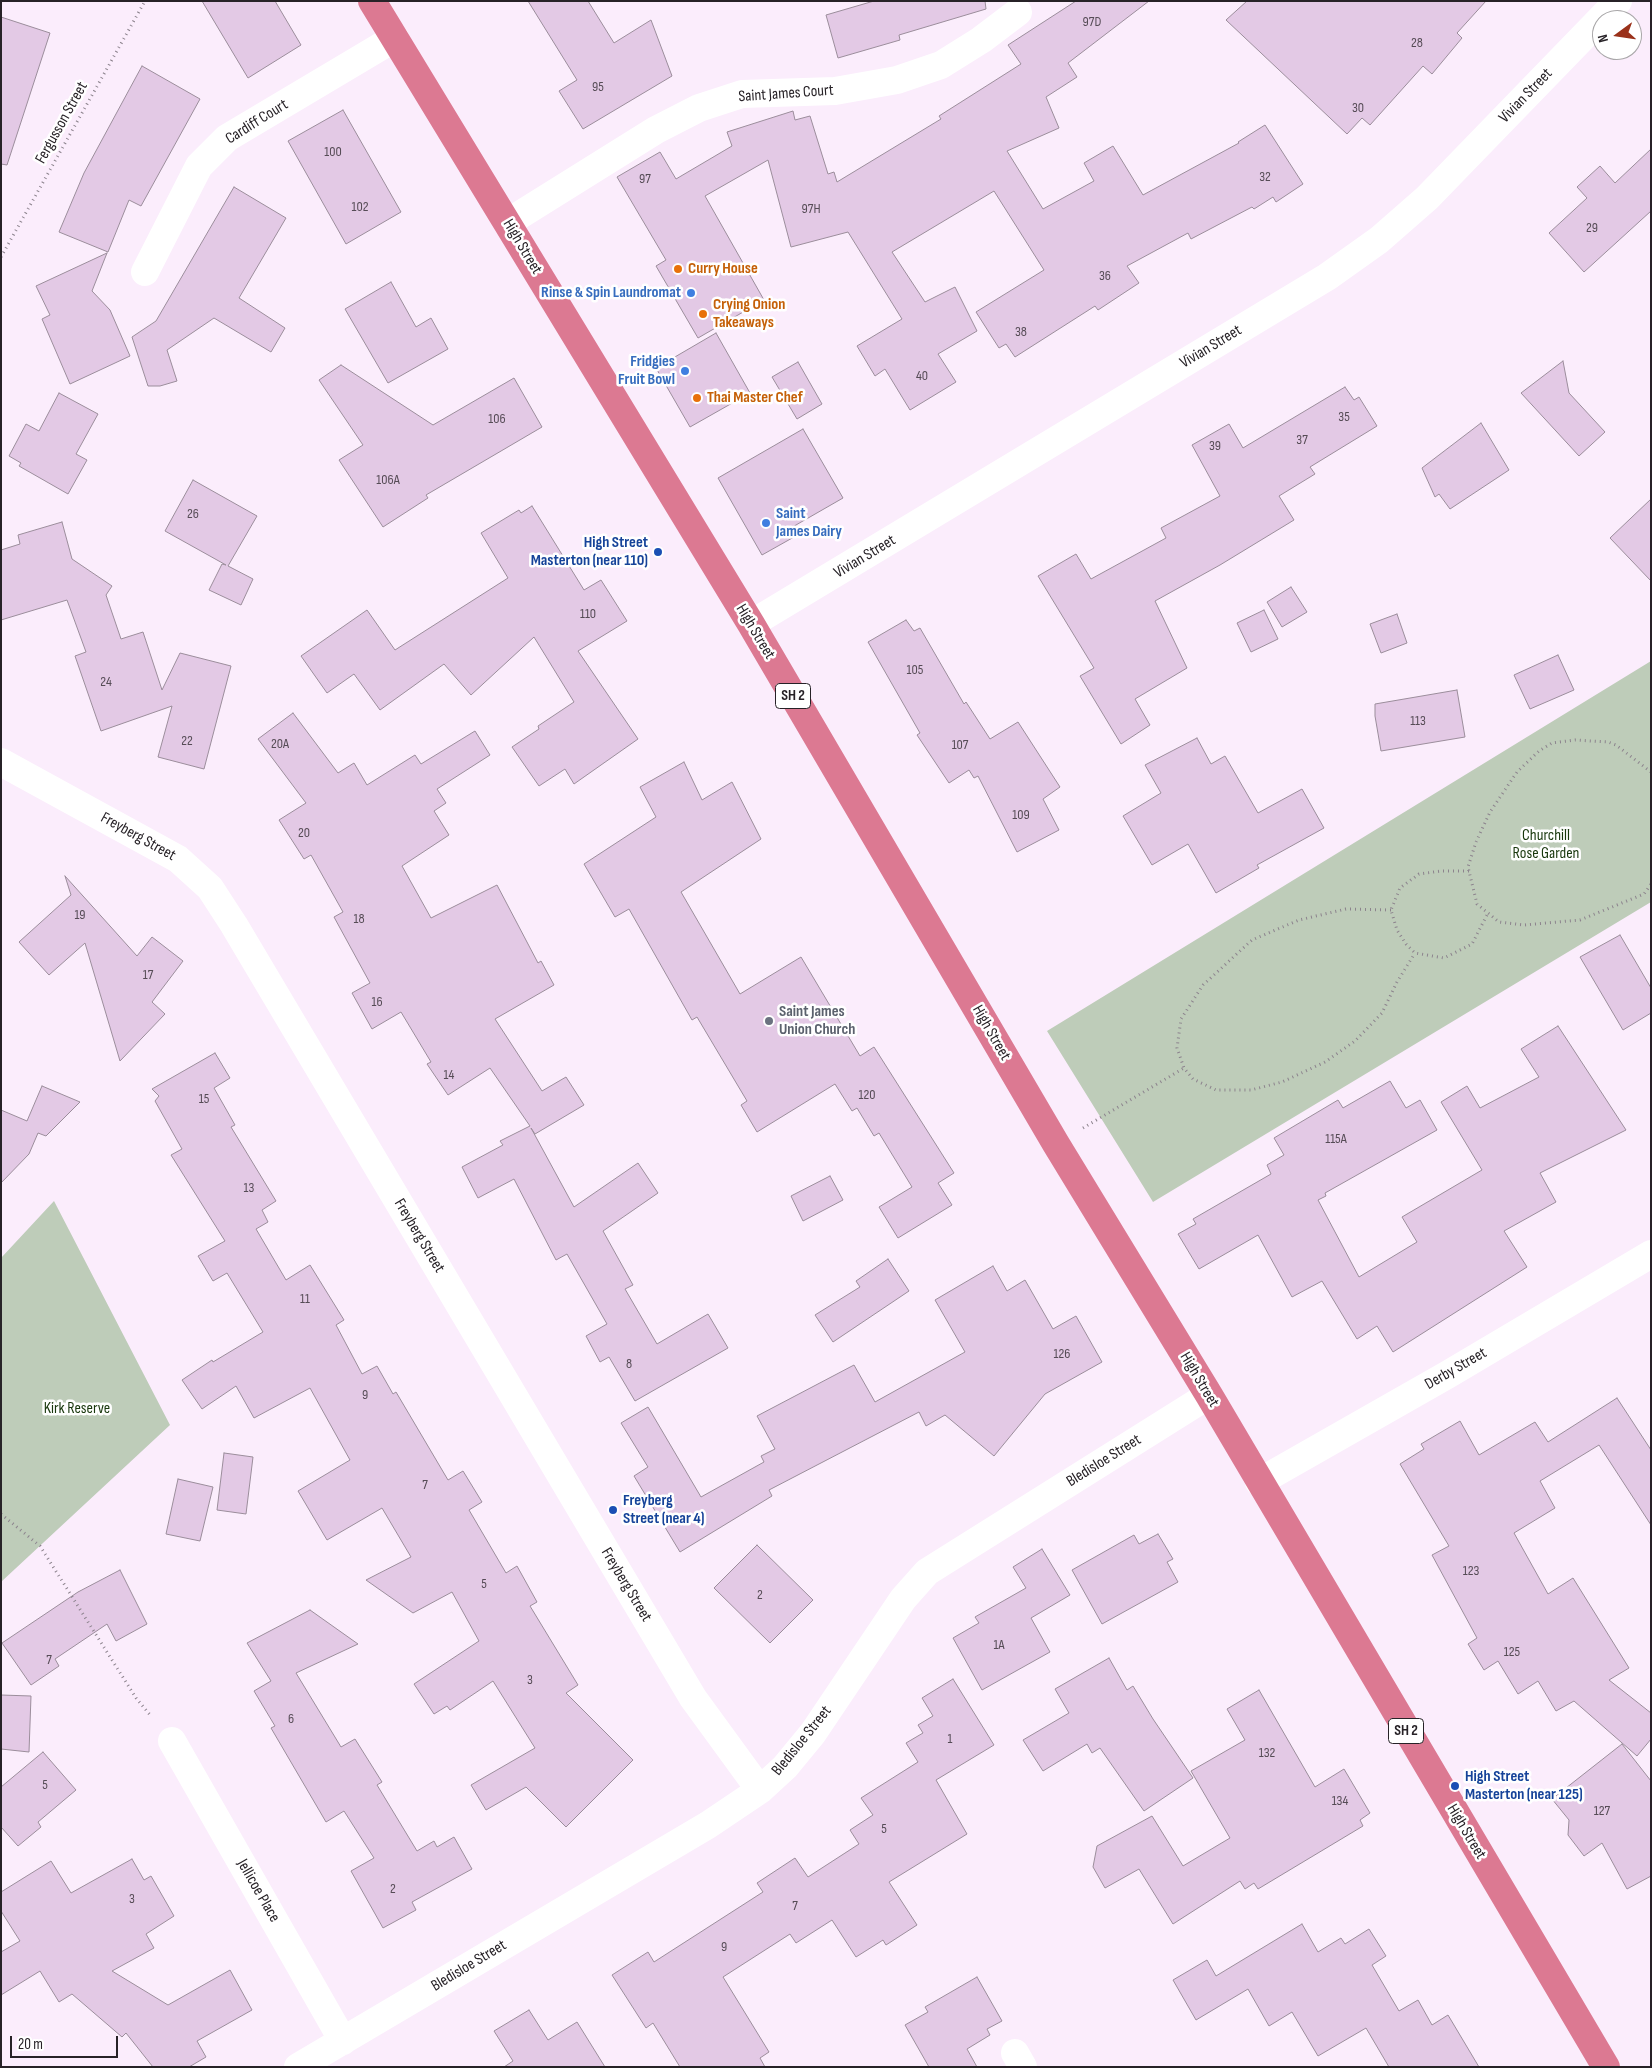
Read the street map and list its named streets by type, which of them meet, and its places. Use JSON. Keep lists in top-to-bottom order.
{
  "streets": {
    "highway": ["High Street", "SH 2"],
    "street": [
      "Saint James Court",
      "Vivian Street",
      "Cardiff Court",
      "Freyberg Street",
      "Derby Street",
      "Bledisloe Street",
      "Jellicoe Place"
    ],
    "path": ["Fergusson Street"]
  },
  "crossings": [
    ["Saint James Court", "High Street"],
    ["Vivian Street", "High Street"],
    ["Cardiff Court", "High Street"],
    ["High Street", "Derby Street"],
    ["High Street", "Bledisloe Street"],
    ["Freyberg Street", "Bledisloe Street"],
    ["Bledisloe Street", "Jellicoe Place"]
  ],
  "parks": ["Churchill Rose Garden", "Kirk Reserve"],
  "places": [
    "Curry House",
    "Rinse & Spin Laundromat",
    "Crying Onion Takeaways",
    "Fridgies Fruit Bowl",
    "Thai Master Chef",
    "Saint James Dairy",
    "High Street Masterton (near 110)",
    "Saint James Union Church",
    "Freyberg Street (near 4)",
    "High Street Masterton (near 125)"
  ],
  "house_numbers": [
    "97D",
    "28",
    "95",
    "30",
    "100",
    "32",
    "97",
    "102",
    "97H",
    "29",
    "36",
    "38",
    "40",
    "35",
    "106",
    "37",
    "39",
    "106A",
    "26",
    "110",
    "105",
    "24",
    "113",
    "22",
    "20A",
    "107",
    "109",
    "20",
    "19",
    "18",
    "17",
    "16",
    "14",
    "120",
    "15",
    "115A",
    "13",
    "11",
    "126",
    "8",
    "9",
    "7",
    "123",
    "5",
    "2",
    "1A",
    "125",
    "7",
    "3",
    "6",
    "1",
    "132",
    "5",
    "134",
    "127",
    "5",
    "2",
    "3",
    "7",
    "9"
  ],
  "scale_bar": "20 m",
  "north": "left"
}
